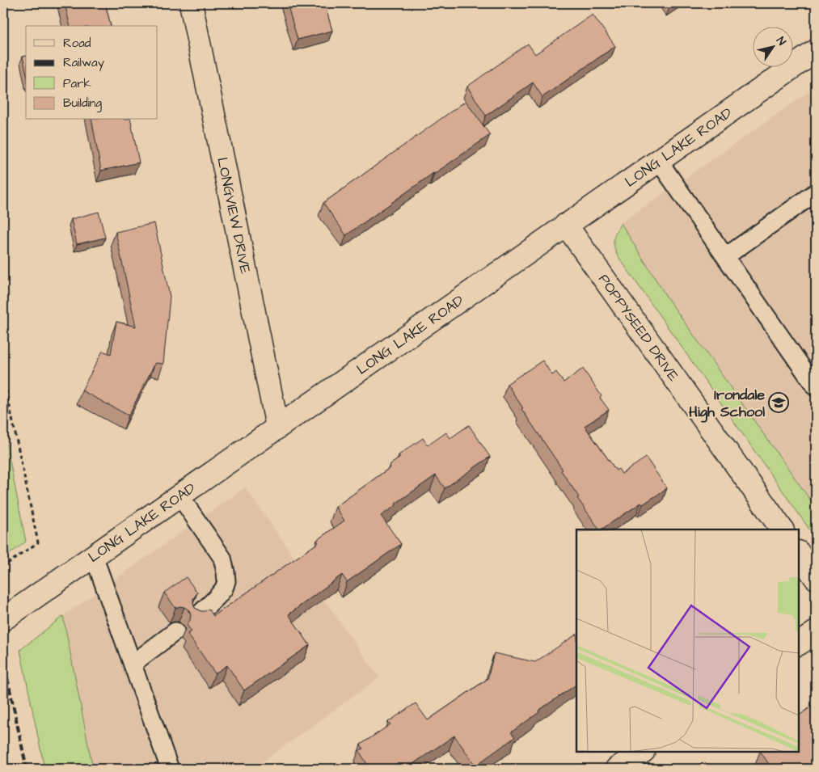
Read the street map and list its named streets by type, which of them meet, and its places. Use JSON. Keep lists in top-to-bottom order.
{
  "streets": {
    "street": ["LONG LAKE ROAD", "LONGVIEW DRIVE", "POPPYSEED DRIVE"]
  },
  "crossings": [
    ["LONG LAKE ROAD", "LONGVIEW DRIVE"],
    ["LONG LAKE ROAD", "POPPYSEED DRIVE"]
  ],
  "places": {
    "school or university": ["Irondale High School"]
  },
  "legend": [
    "Road",
    "Railway",
    "Park",
    "Building"
  ],
  "north": "top right"
}
